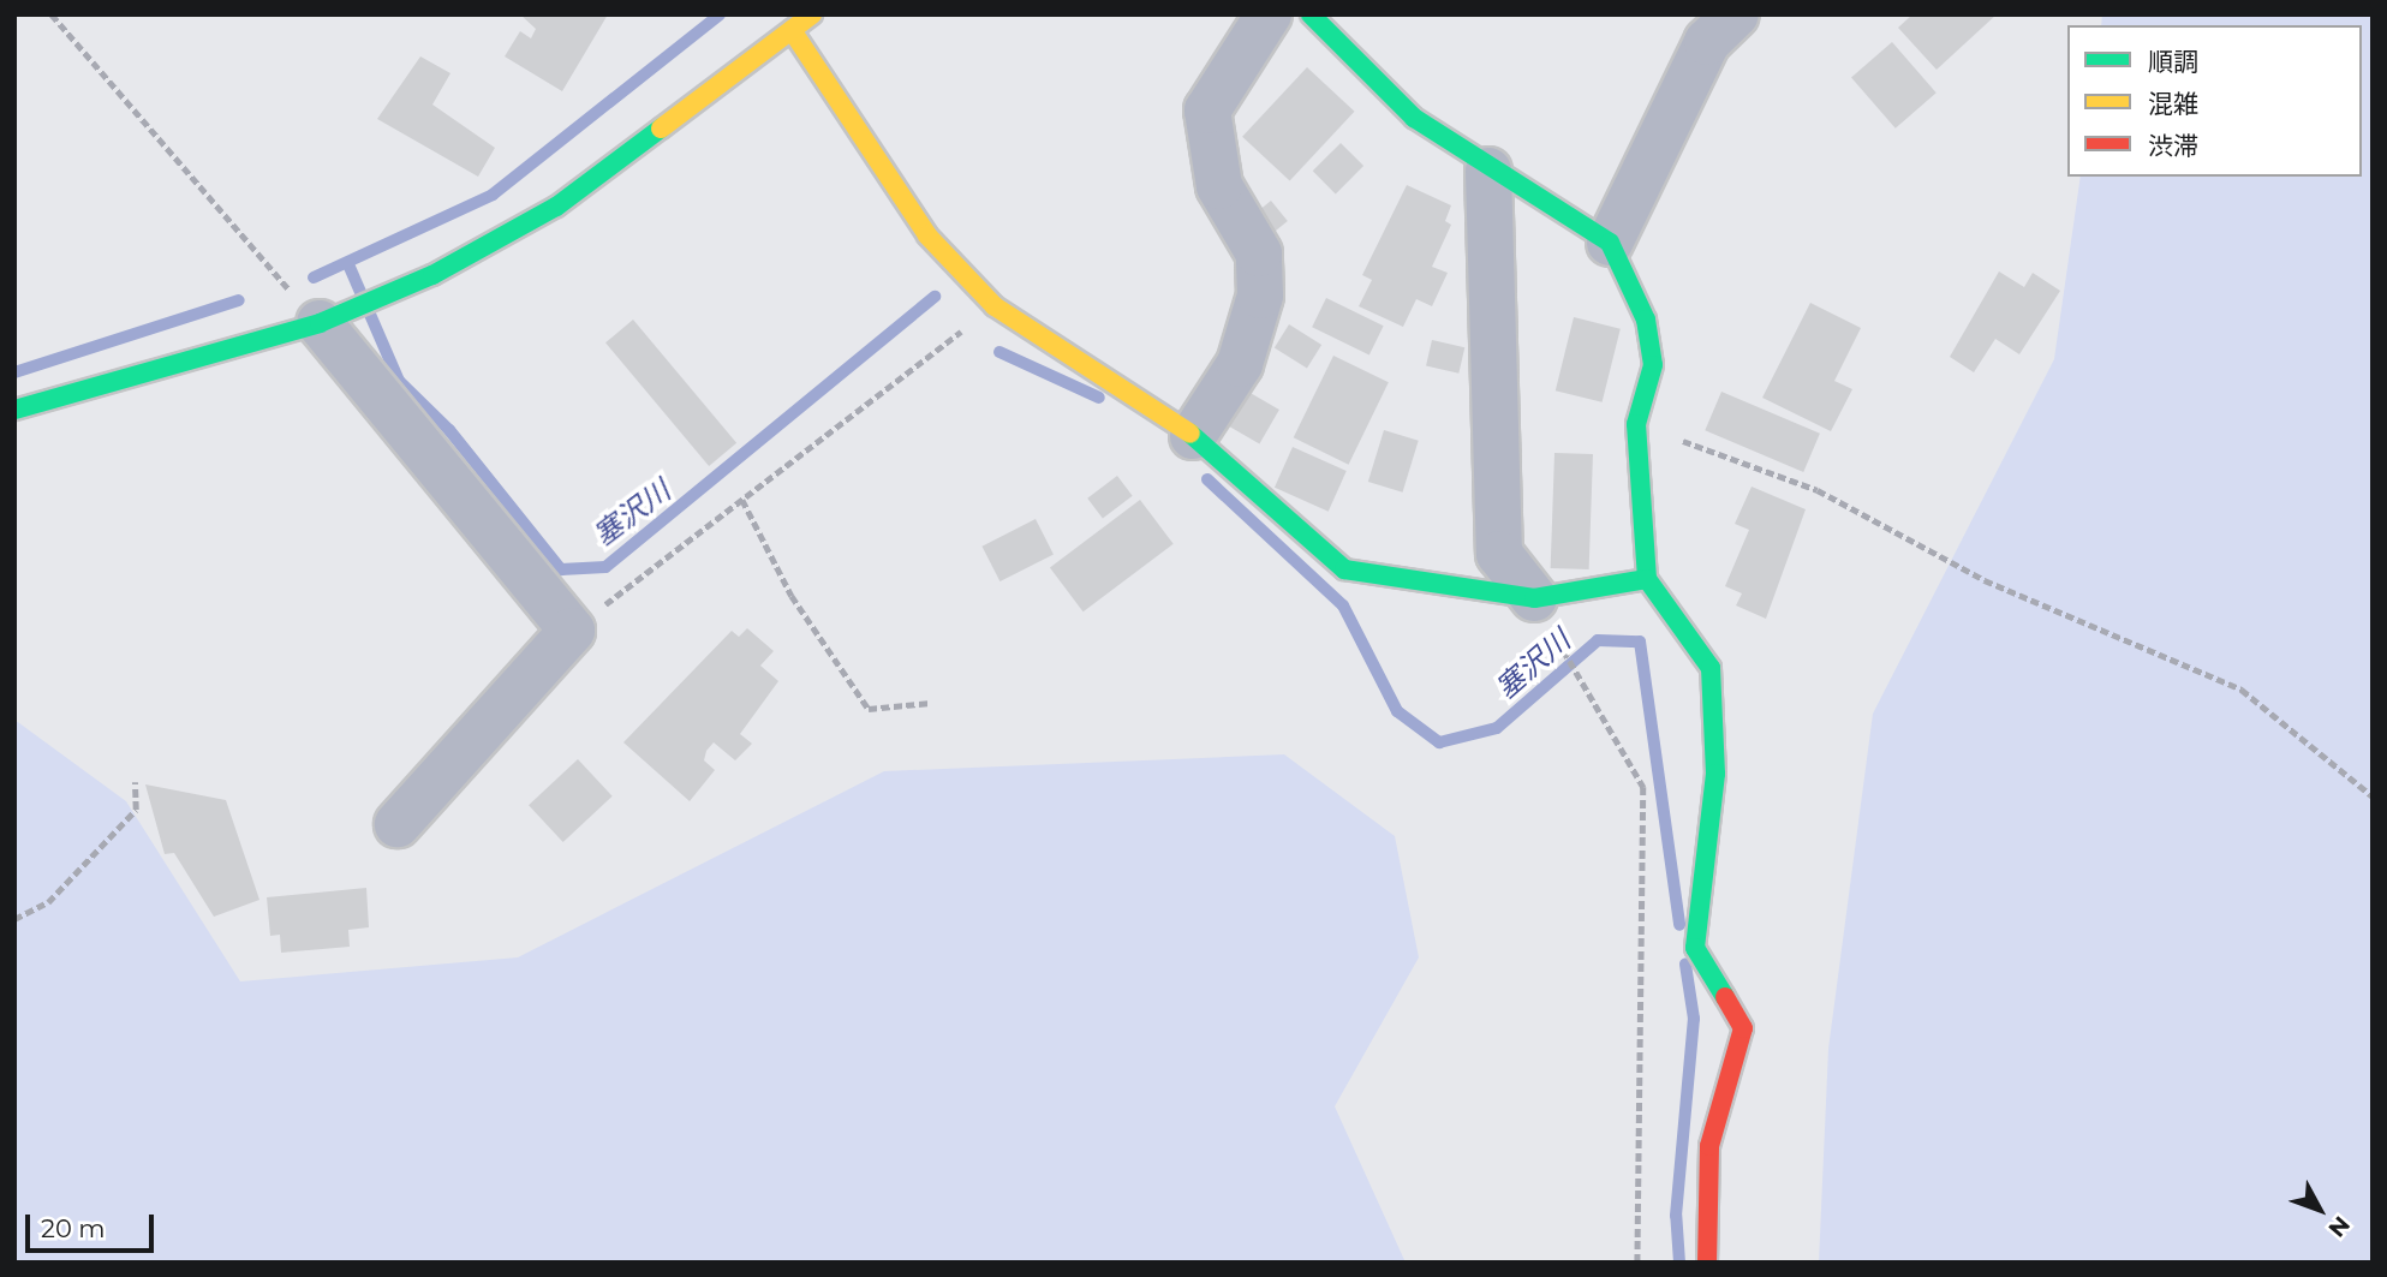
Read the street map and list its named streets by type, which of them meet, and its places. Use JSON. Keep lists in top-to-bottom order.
{
  "water": ["塞沢川"],
  "legend": ["順調", "混雑", "渋滞"],
  "scale_bar": "20 m",
  "north": "bottom right"
}
